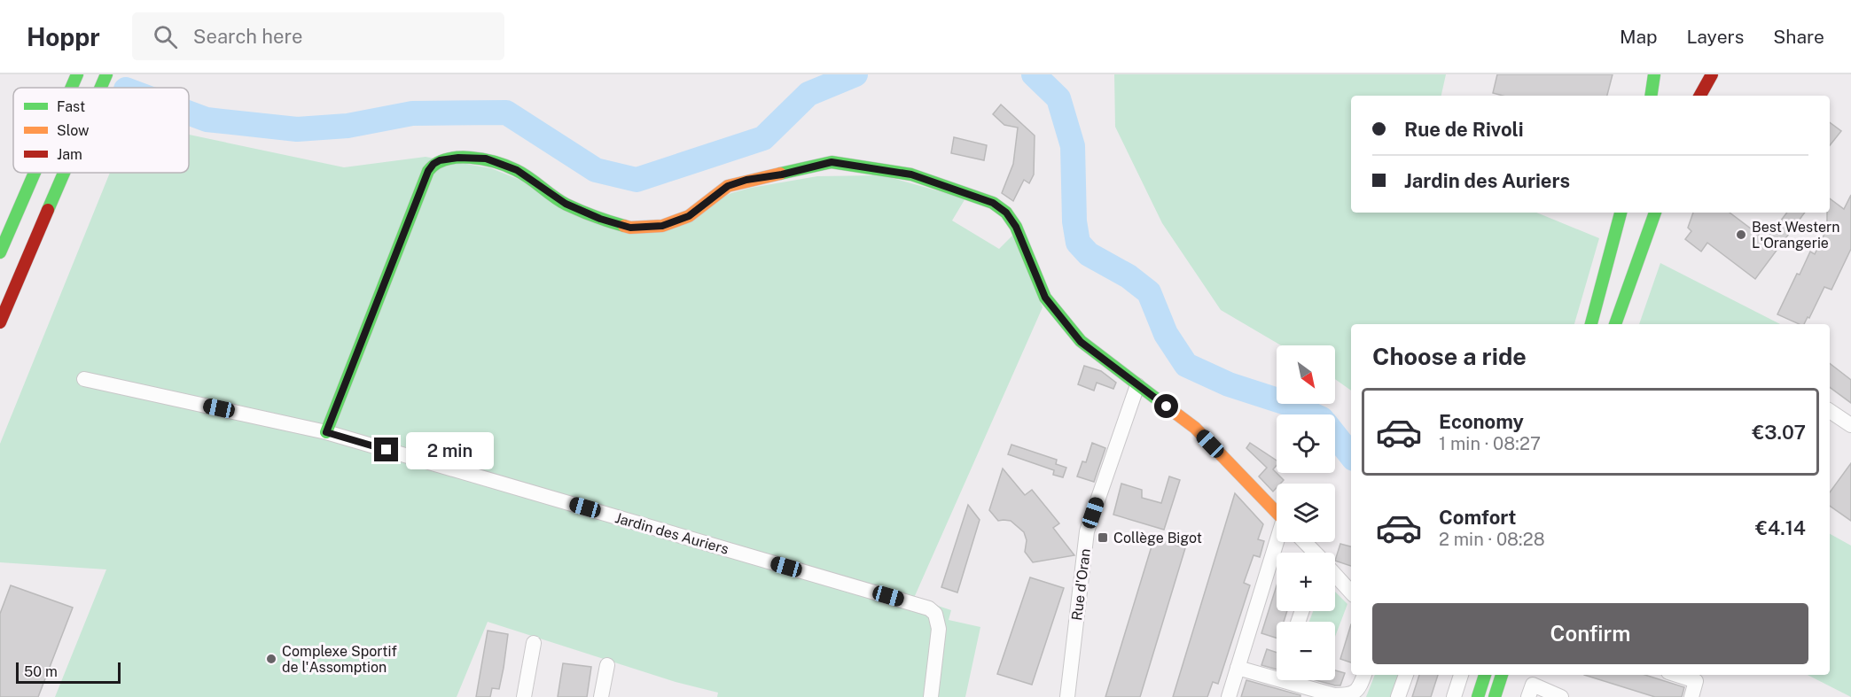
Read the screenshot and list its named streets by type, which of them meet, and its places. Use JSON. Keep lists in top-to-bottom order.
{
  "streets": {
    "street": ["Jardin des Auriers", "Rue d'Oran"]
  },
  "places": {
    "other": ["Best Western L'Orangerie", "Complexe Sportif de l'Assomption"],
    "transit": ["Collège Bigot"]
  },
  "legend": ["Fast", "Slow", "Jam"],
  "scale_bar": "50 m",
  "north": "bottom right",
  "page": {
    "header": "Hoppr",
    "search": "Search here",
    "nav": ["Map", "Layers", "Share"],
    "banner": ["Rue de Rivoli", "Jardin des Auriers"],
    "heading": "Choose a ride",
    "map_buttons": ["+", "−"],
    "list": [
      {
        "name": "Economy",
        "note": "1 min · 08:27",
        "value": "€3.07"
      },
      {
        "name": "Comfort",
        "note": "2 min · 08:28",
        "value": "€4.14"
      }
    ],
    "bubble": "2 min",
    "buttons": "Confirm",
    "scale": "50 m"
  }
}
